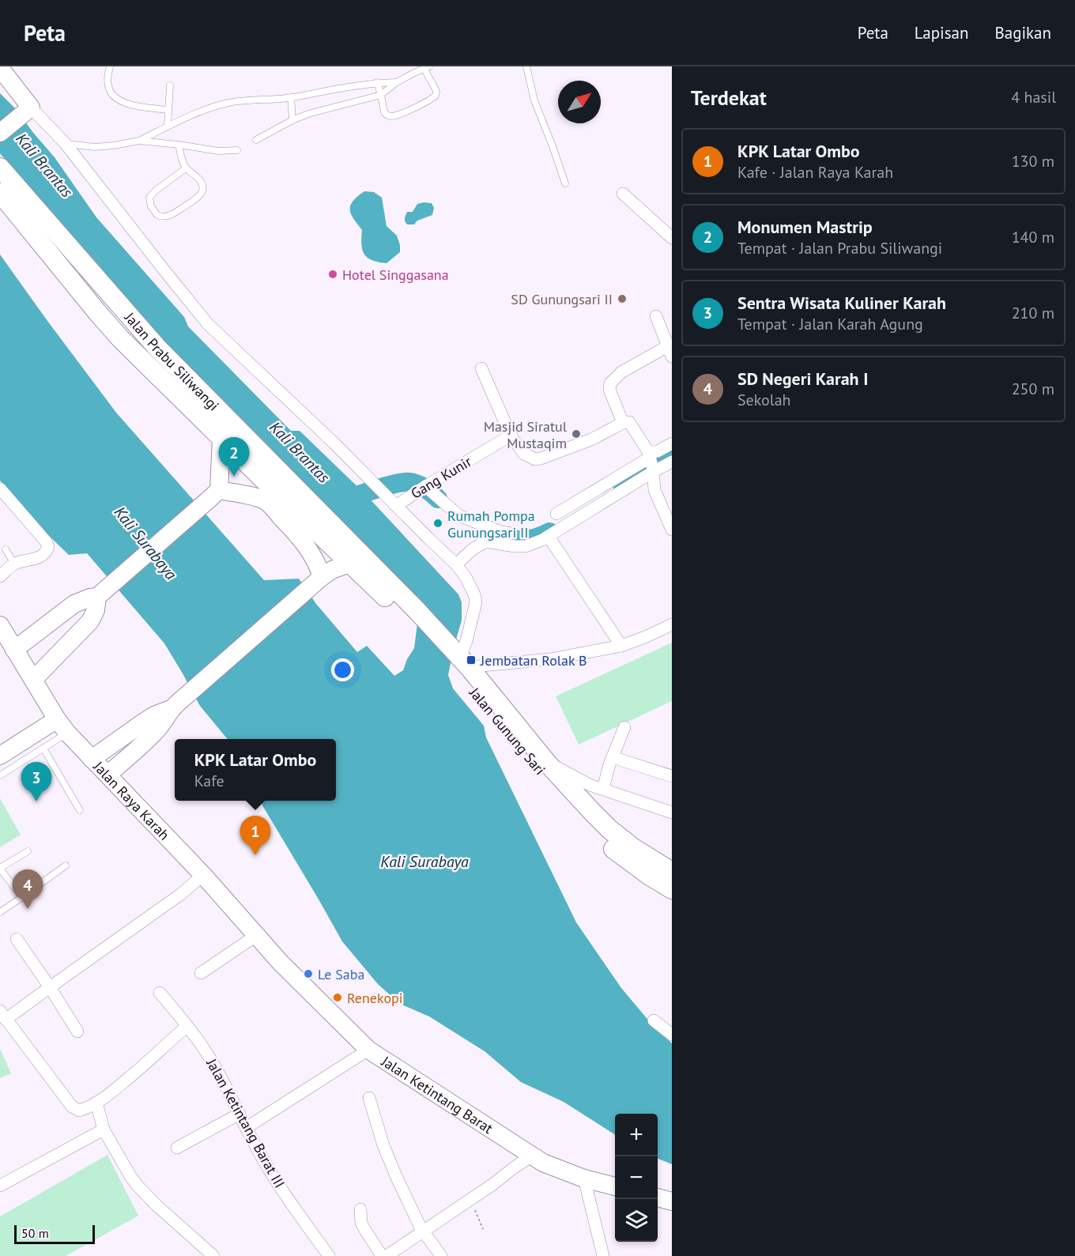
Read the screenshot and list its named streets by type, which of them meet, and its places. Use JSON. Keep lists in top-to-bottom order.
{
  "streets": {
    "main road": ["Jalan Prabu Siliwangi", "Jalan Gunung Sari"],
    "street": [
      "Gang Kunir",
      "Jalan Raya Karah",
      "Jalan Ketintang Barat",
      "Jalan Ketintang Barat III"
    ]
  },
  "crossings": [
    ["Jalan Prabu Siliwangi", "Jalan Gunung Sari"],
    ["Jalan Raya Karah", "Jalan Ketintang Barat"]
  ],
  "water": ["Kali Brantas", "Kali Surabaya"],
  "places": {
    "other": [
      "Hotel Singgasana",
      "SD Gunungsari II",
      "Masjid Siratul Mustaqim",
      "Rumah Pompa Gunungsari II",
      "Le Saba",
      "Renekopi"
    ],
    "transit": ["Jembatan Rolak B"]
  },
  "scale_bar": "50 m",
  "north": "top right",
  "page": {
    "header": "Peta",
    "nav": ["Peta", "Lapisan", "Bagikan"],
    "heading": ["Terdekat", "4 hasil"],
    "list": [
      {
        "mark": "1",
        "name": "KPK Latar Ombo",
        "note": "Kafe · Jalan Raya Karah",
        "value": "130 m"
      },
      {
        "mark": "2",
        "name": "Monumen Mastrip",
        "note": "Tempat · Jalan Prabu Siliwangi",
        "value": "140 m"
      },
      {
        "mark": "3",
        "name": "Sentra Wisata Kuliner Karah",
        "note": "Tempat · Jalan Karah Agung",
        "value": "210 m"
      },
      {
        "mark": "4",
        "name": "SD Negeri Karah I",
        "note": "Sekolah",
        "value": "250 m"
      }
    ],
    "pins": [
      "2",
      "3",
      "1",
      "4"
    ],
    "popup": ["KPK Latar Ombo", "Kafe"],
    "map_buttons": ["+", "−"],
    "scale": "50 m"
  }
}
